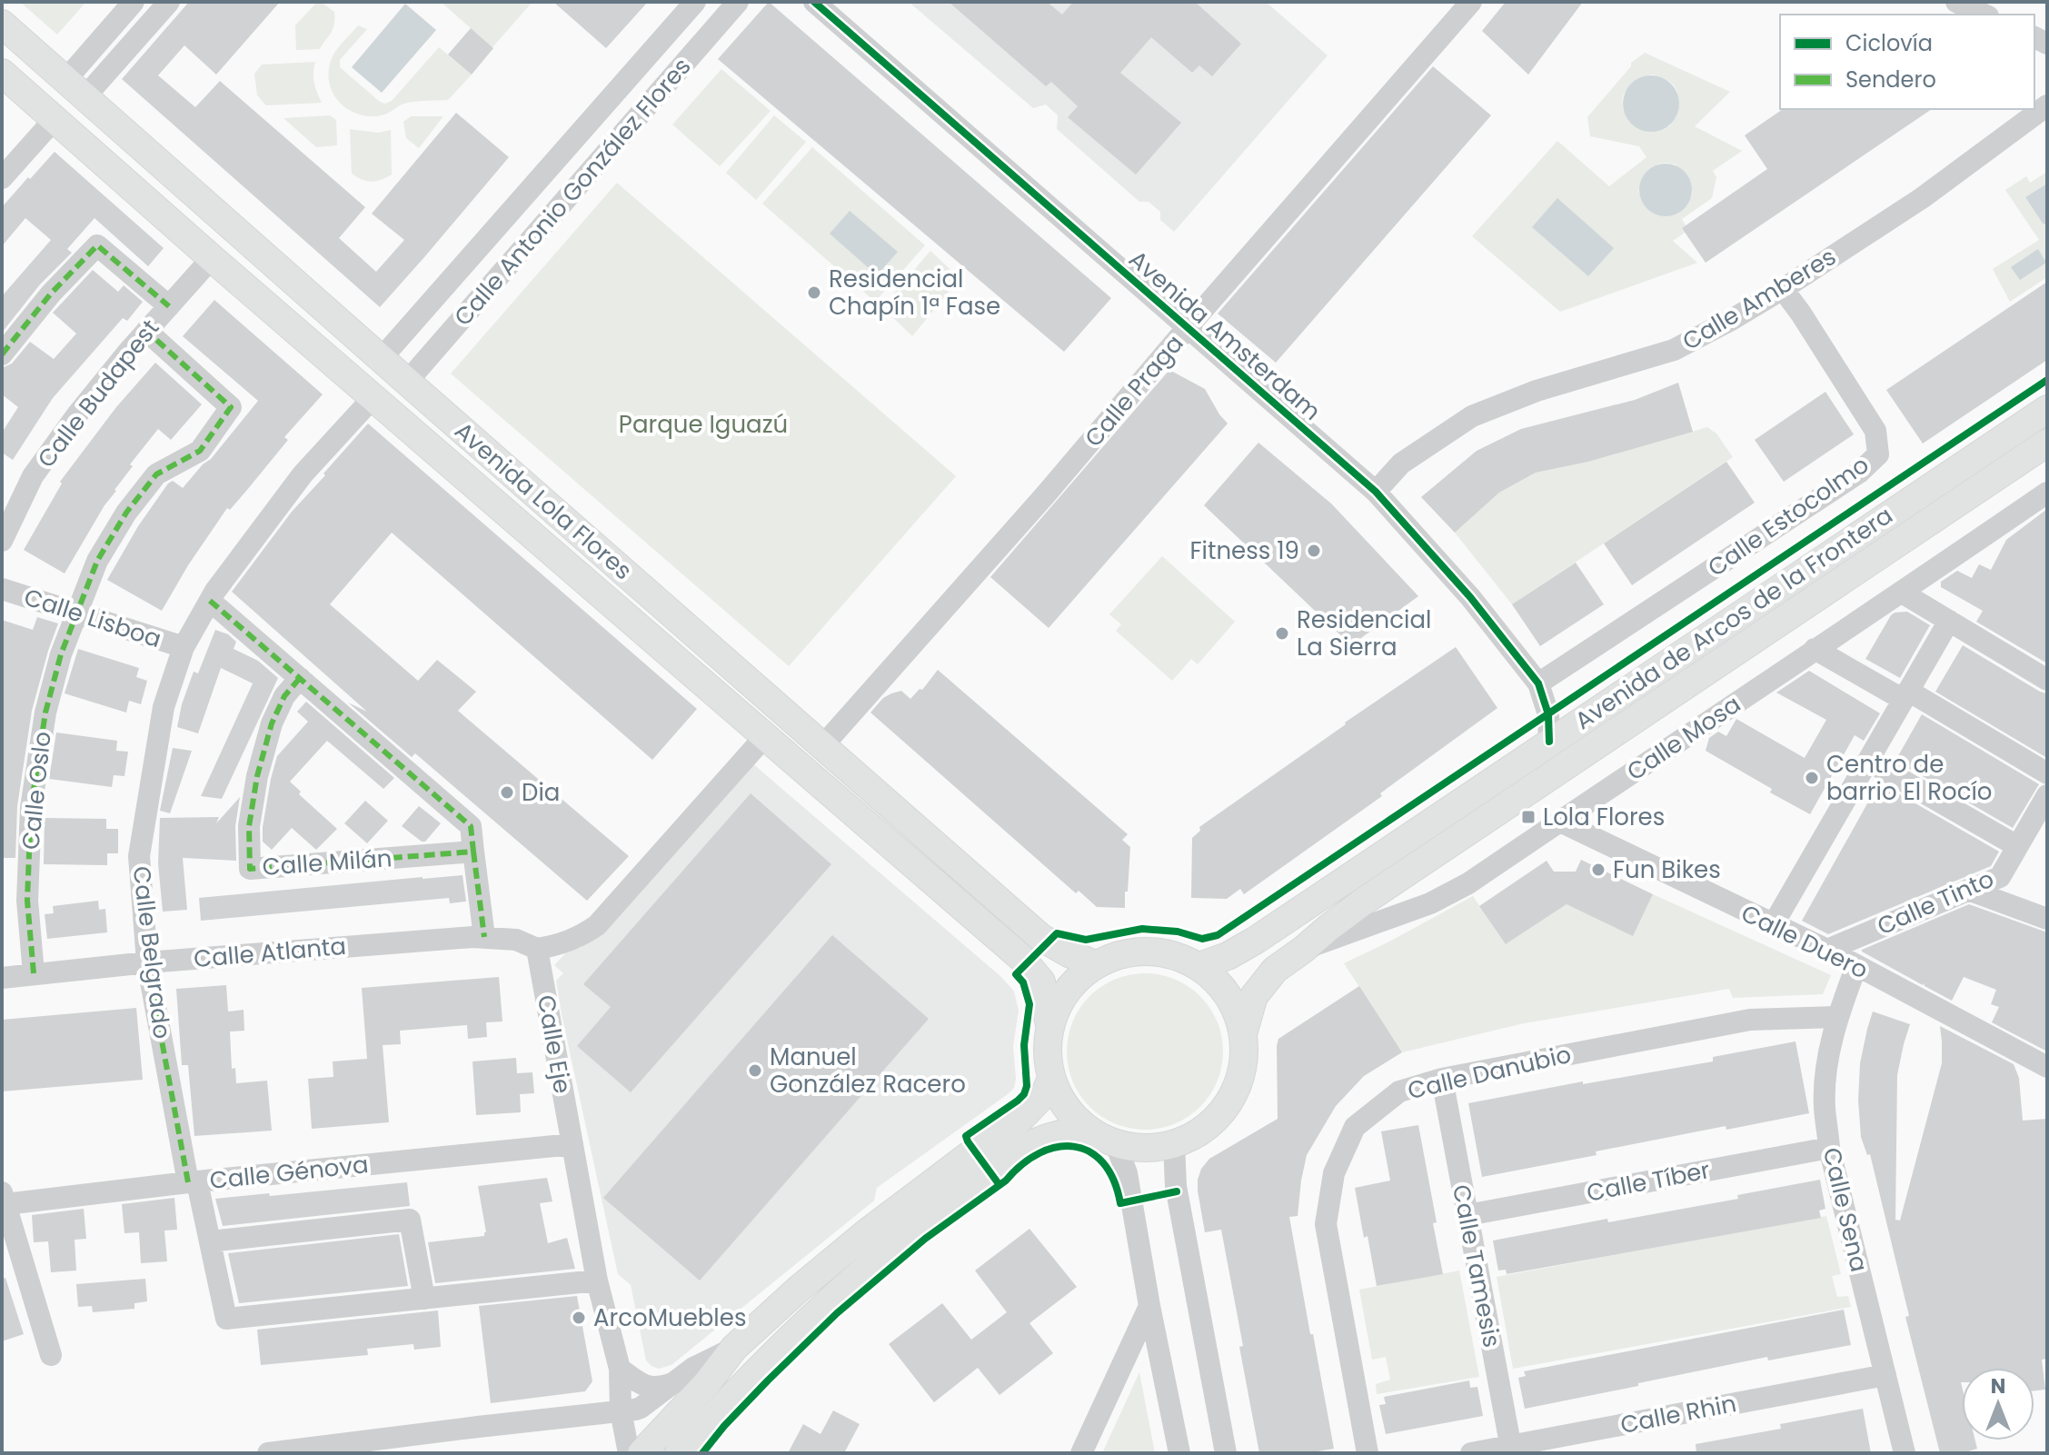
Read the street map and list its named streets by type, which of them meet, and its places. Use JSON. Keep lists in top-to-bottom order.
{
  "streets": {
    "main road": ["Avenida Lola Flores", "Avenida de Arcos de la Frontera"],
    "street": [
      "Calle Antonio González Flores",
      "Calle Amberes",
      "Avenida Amsterdam",
      "Calle Praga",
      "Calle Budapest",
      "Calle Estocolmo",
      "Calle Lisboa",
      "Calle Mosa",
      "Calle Oslo",
      "Calle Milán",
      "Calle Tinto",
      "Calle Duero",
      "Calle Belgrado",
      "Calle Atlanta",
      "Calle Eje",
      "Calle Danubio",
      "Calle Génova",
      "Calle Tíber",
      "Calle Sena",
      "Calle Tamesis",
      "Calle Rhin"
    ]
  },
  "crossings": [
    ["Calle Antonio González Flores", "Avenida Lola Flores"],
    ["Calle Amberes", "Avenida Amsterdam"],
    ["Calle Amberes", "Calle Estocolmo"],
    ["Avenida Amsterdam", "Calle Praga"],
    ["Avenida Amsterdam", "Calle Estocolmo"],
    ["Avenida Amsterdam", "Avenida de Arcos de la Frontera"],
    ["Calle Praga", "Avenida Lola Flores"],
    ["Calle Budapest", "Avenida Lola Flores"],
    ["Calle Budapest", "Calle Oslo"],
    ["Avenida Lola Flores", "Avenida de Arcos de la Frontera"],
    ["Avenida Lola Flores", "Calle Belgrado"],
    ["Calle Lisboa", "Calle Oslo"],
    ["Calle Lisboa", "Calle Belgrado"],
    ["Avenida de Arcos de la Frontera", "Calle Mosa"],
    ["Calle Mosa", "Calle Duero"],
    ["Calle Oslo", "Calle Atlanta"],
    ["Calle Tinto", "Calle Duero"],
    ["Calle Duero", "Calle Sena"],
    ["Calle Belgrado", "Calle Atlanta"],
    ["Calle Belgrado", "Calle Génova"],
    ["Calle Atlanta", "Calle Eje"],
    ["Calle Eje", "Calle Génova"],
    ["Calle Danubio", "Calle Sena"],
    ["Calle Danubio", "Calle Tamesis"],
    ["Calle Tíber", "Calle Sena"],
    ["Calle Tíber", "Calle Tamesis"],
    ["Calle Sena", "Calle Rhin"],
    ["Calle Tamesis", "Calle Rhin"]
  ],
  "parks": ["Parque Iguazú"],
  "places": {
    "other": [
      "Residencial Chapín 1ª Fase",
      "Fitness 19",
      "Residencial La Sierra",
      "Centro de barrio El Rocío",
      "Dia",
      "Fun Bikes",
      "Manuel González Racero",
      "ArcoMuebles"
    ],
    "transit": ["Lola Flores"]
  },
  "legend": ["Ciclovía", "Sendero"],
  "north": "top"
}
